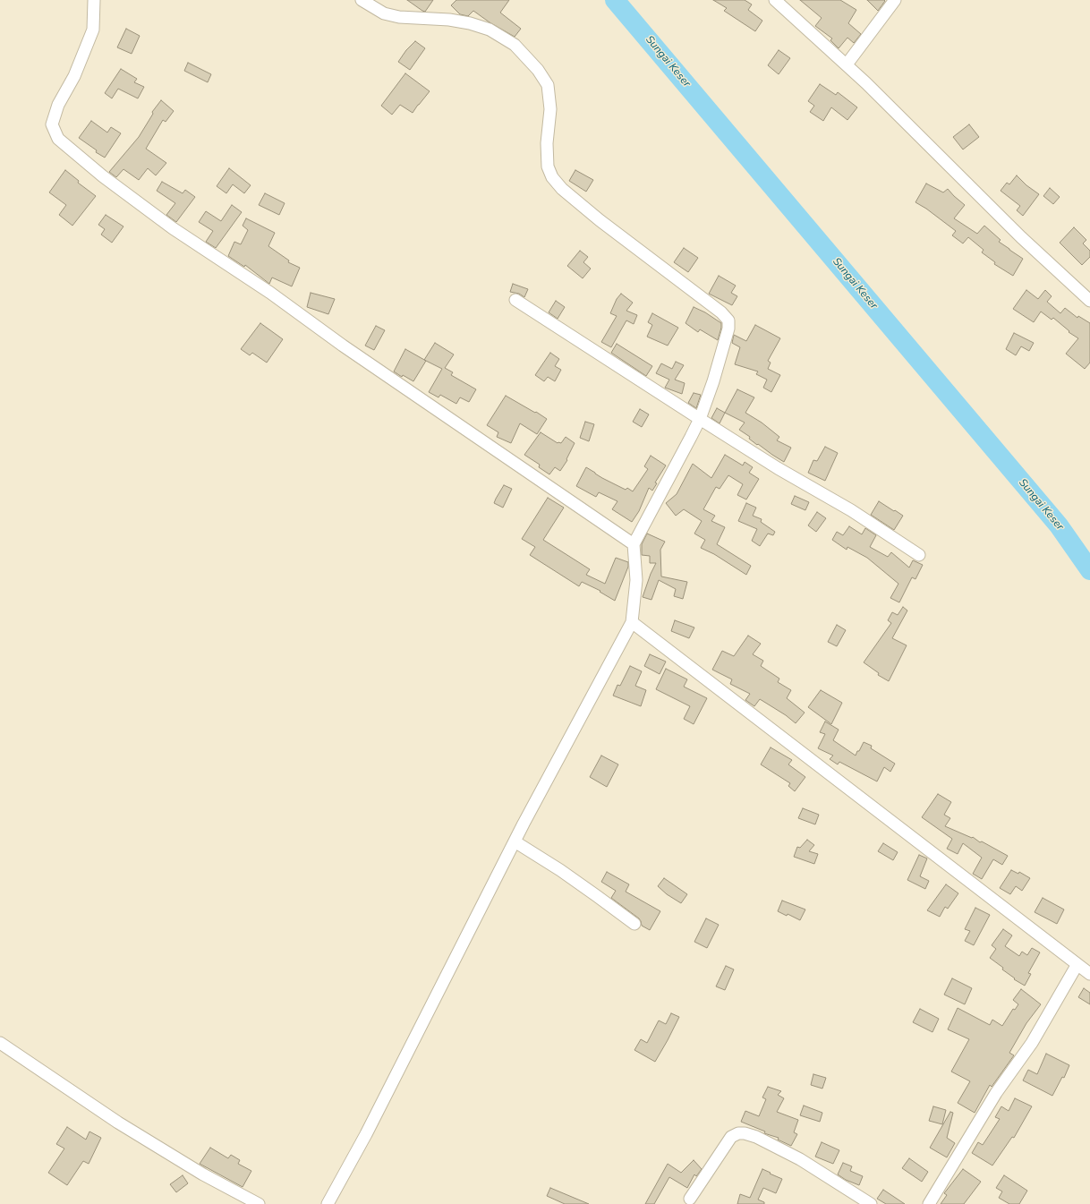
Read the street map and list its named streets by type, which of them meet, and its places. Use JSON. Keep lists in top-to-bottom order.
{
  "water": ["Sungai Keser"]
}
